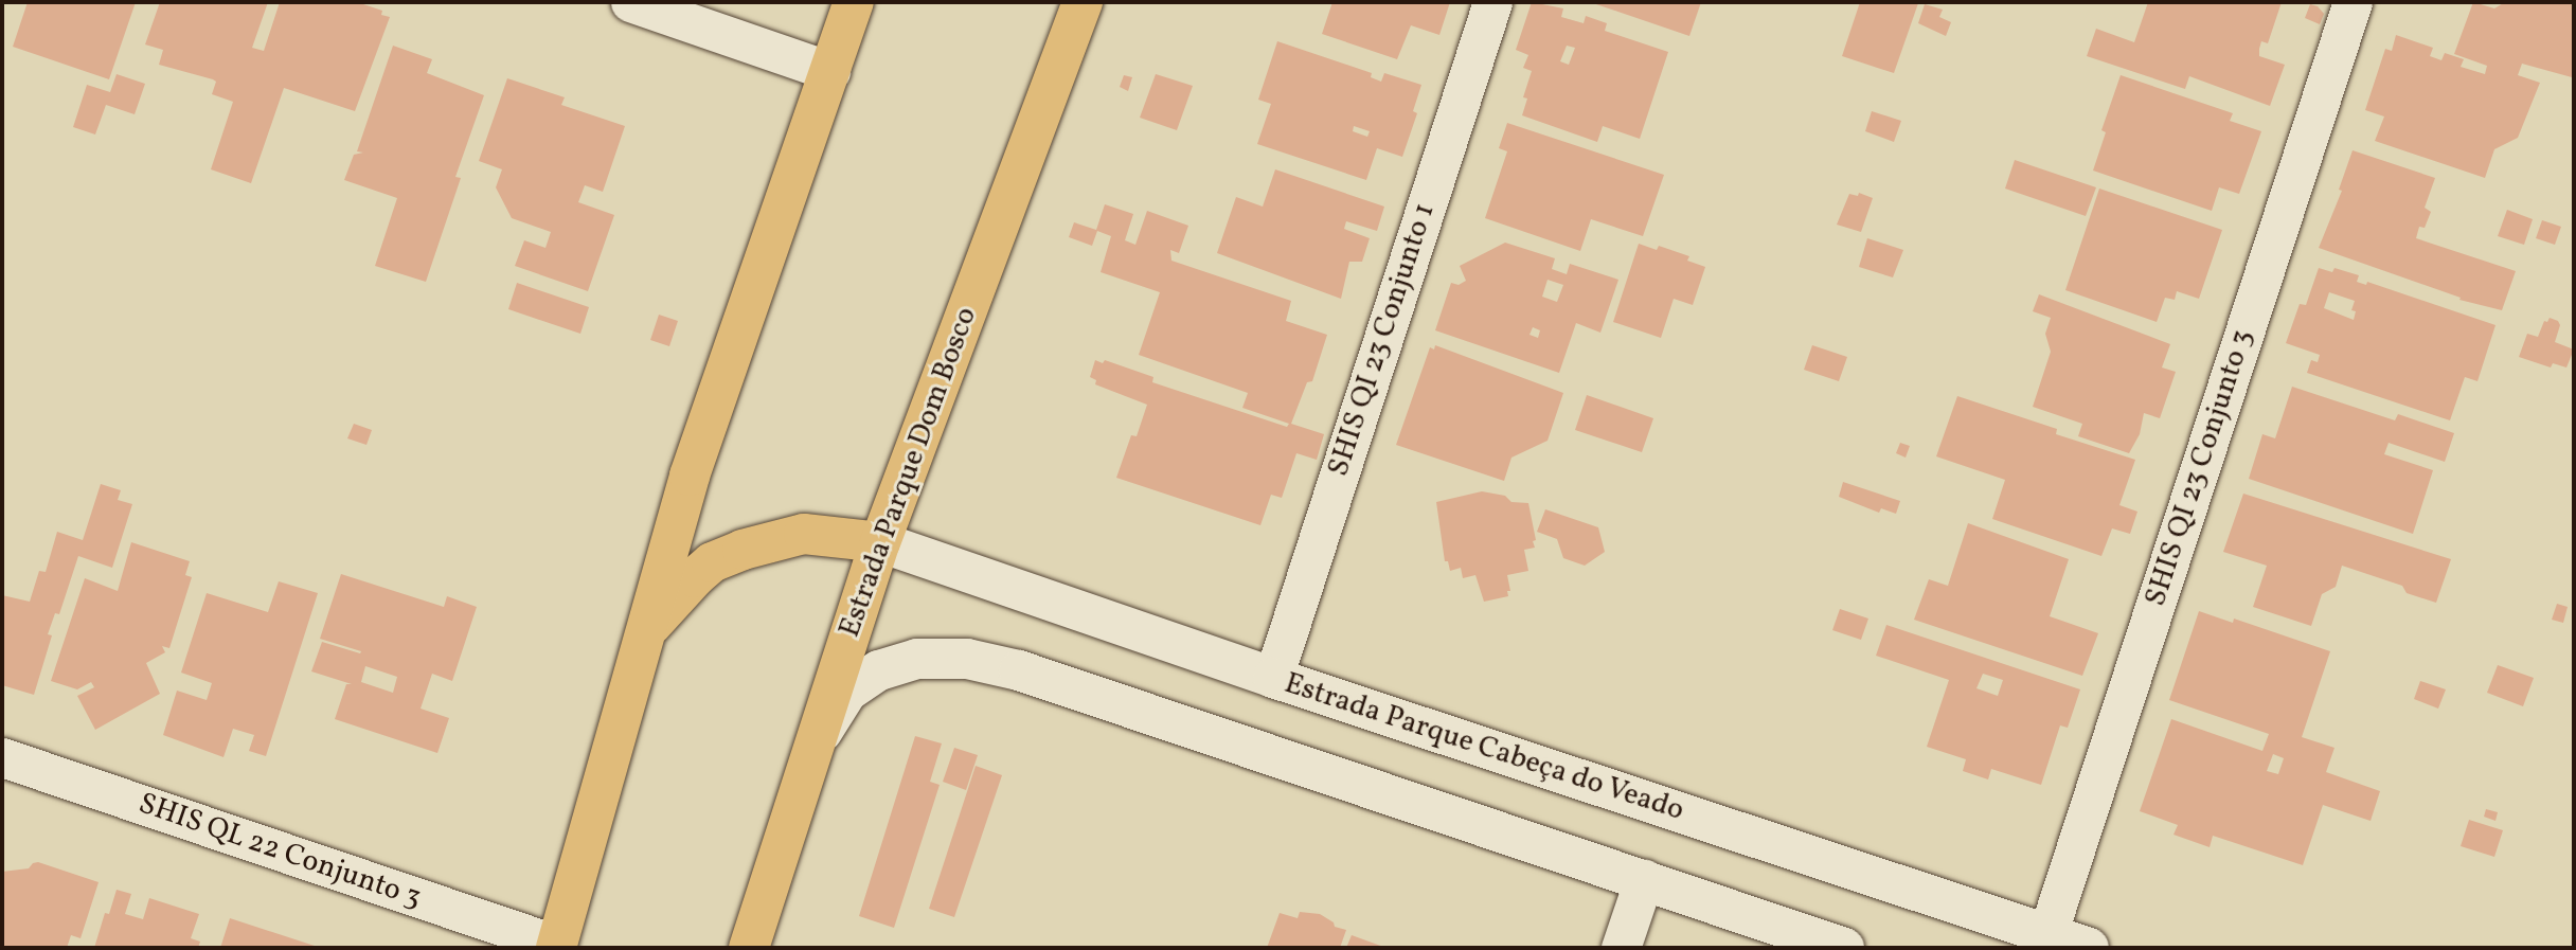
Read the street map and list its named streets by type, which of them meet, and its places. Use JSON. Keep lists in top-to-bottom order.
{
  "streets": {
    "main road": ["Estrada Parque Dom Bosco", "Estrada Parque Cabeça do Veado"],
    "street": ["SHIS QI 23 Conjunto 1", "SHIS QI 23 Conjunto 3", "SHIS QL 22 Conjunto 3"]
  },
  "crossings": [
    ["SHIS QI 23 Conjunto 1", "Estrada Parque Cabeça do Veado"],
    ["SHIS QI 23 Conjunto 3", "Estrada Parque Cabeça do Veado"],
    ["Estrada Parque Dom Bosco", "Estrada Parque Cabeça do Veado"]
  ]
}
